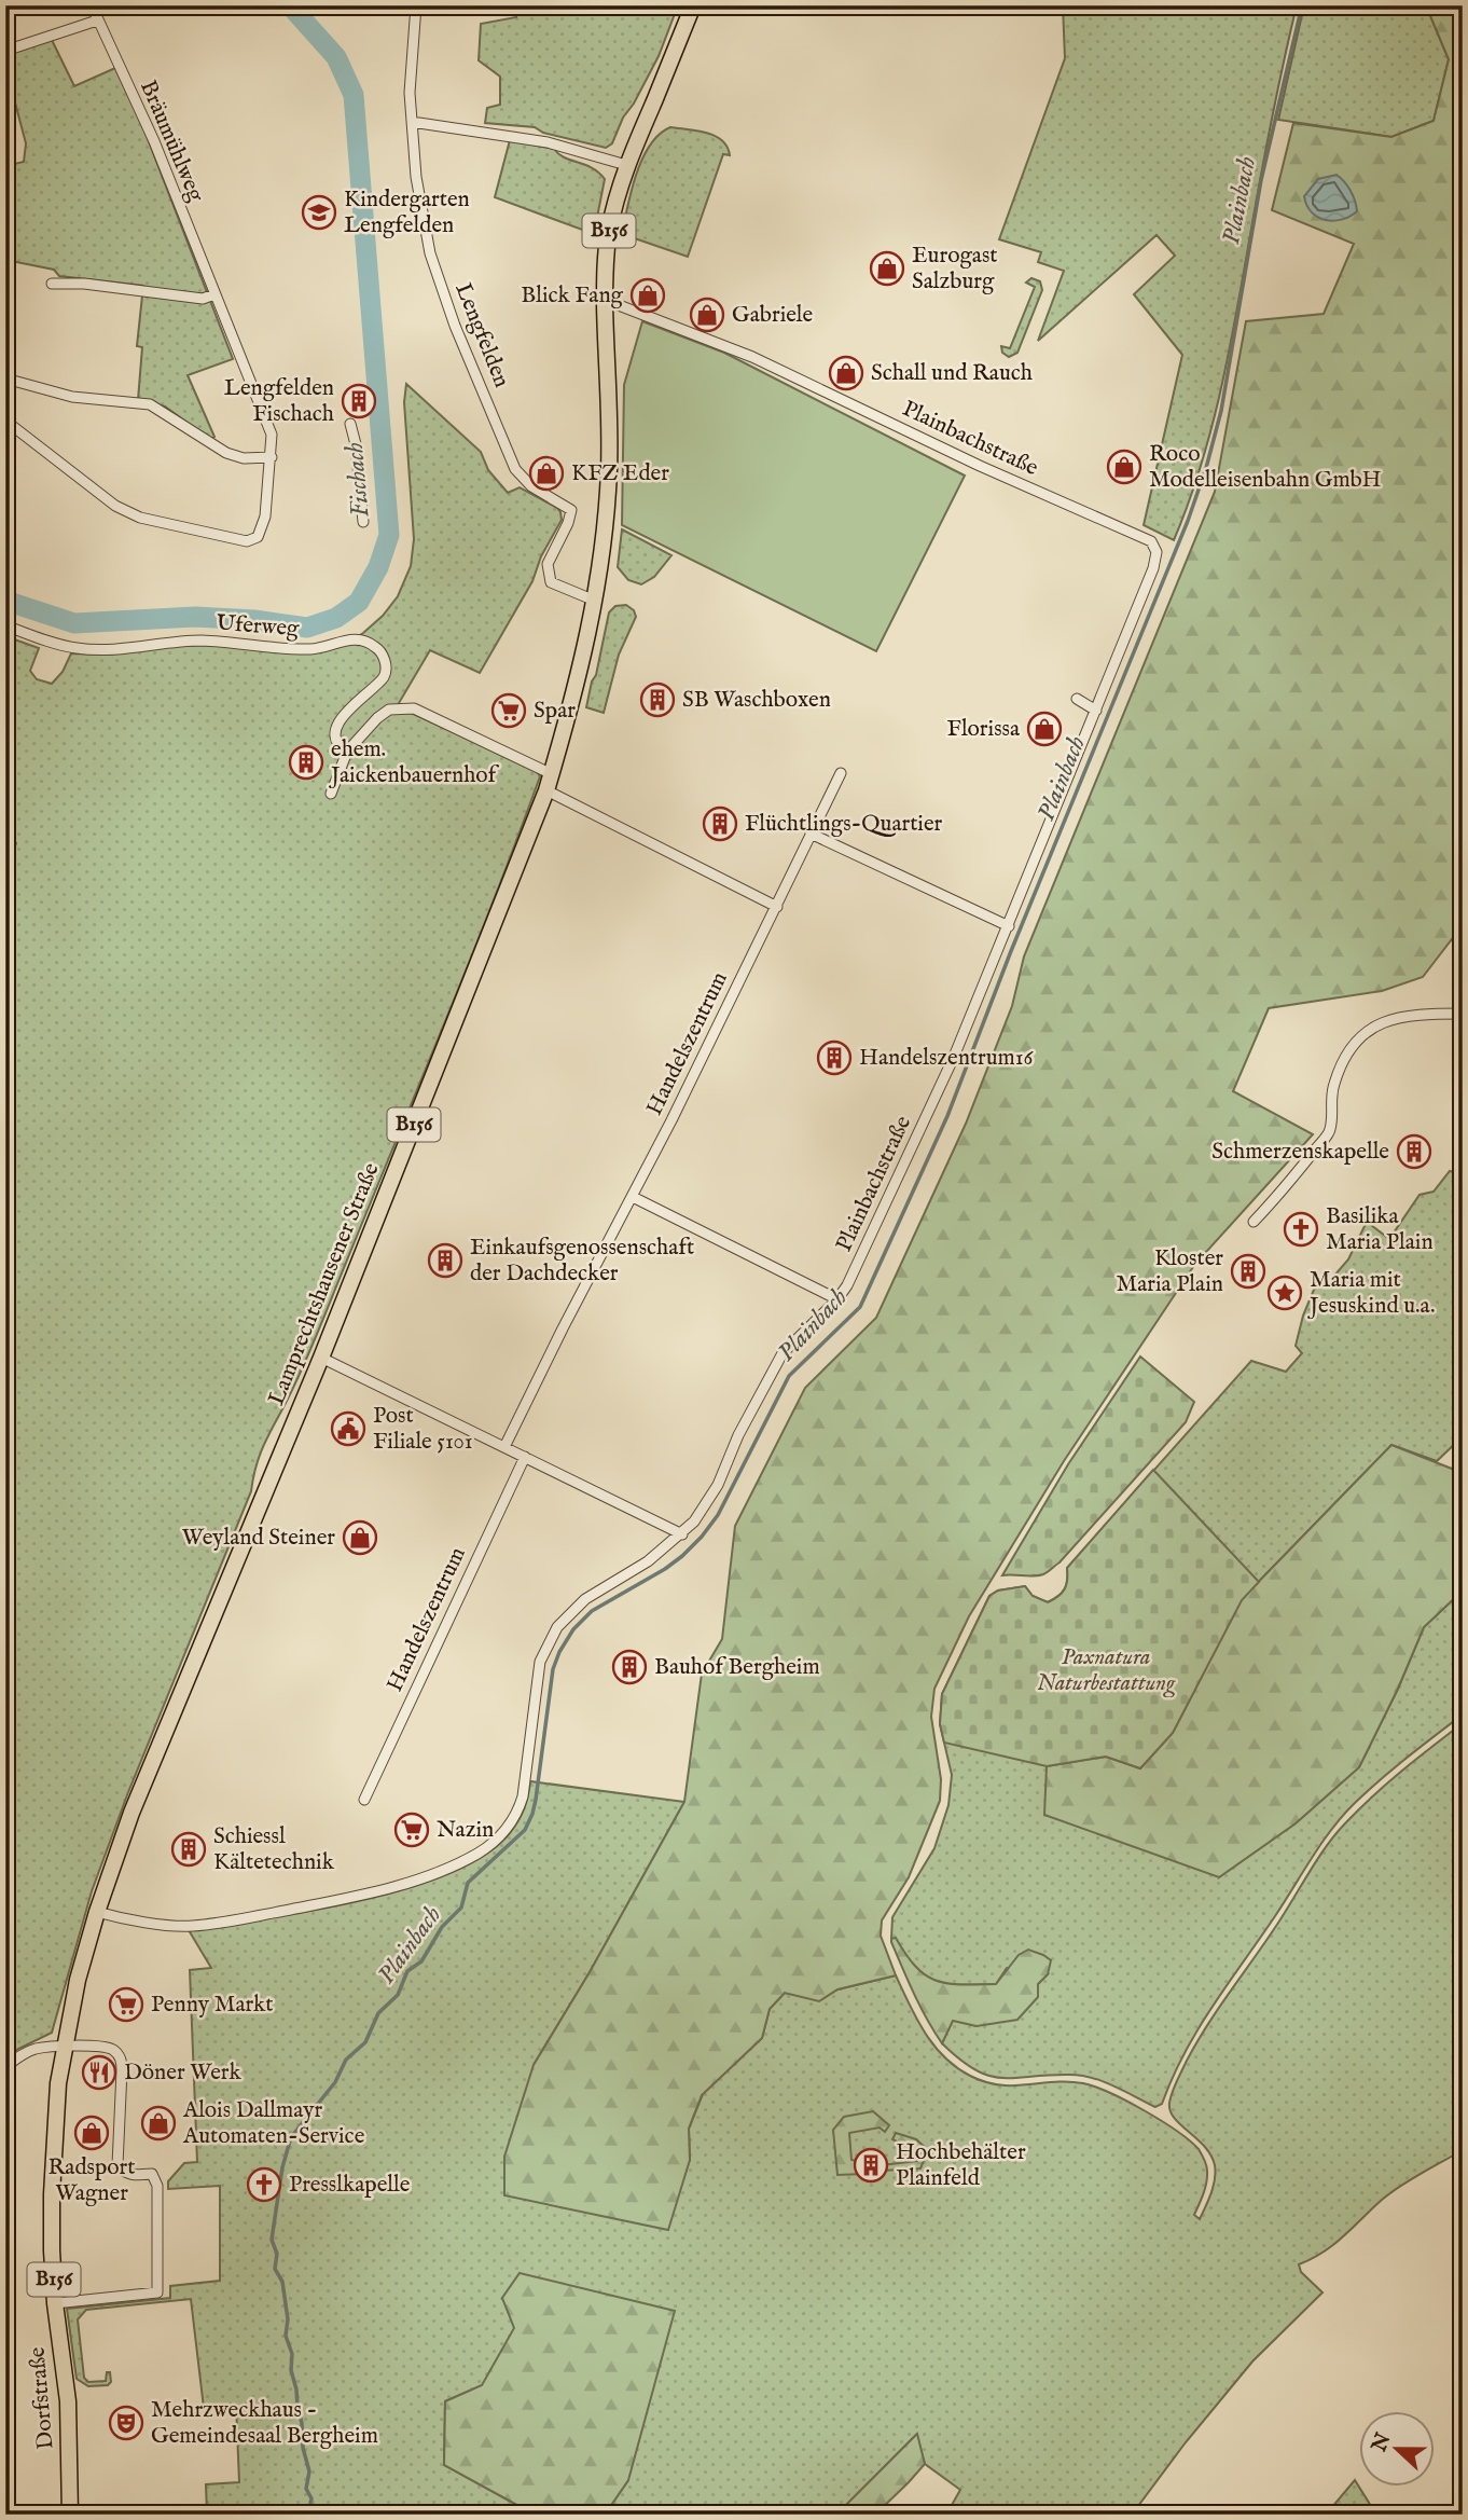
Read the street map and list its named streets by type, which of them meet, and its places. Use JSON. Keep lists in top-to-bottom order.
{
  "streets": {
    "main road": ["B156", "Lamprechtshausener Straße", "Dorfstraße"],
    "street": [
      "Bräumühlweg",
      "Lengfelden",
      "Plainbachstraße",
      "Uferweg",
      "Handelszentrum"
    ]
  },
  "crossings": [
    ["B156", "Plainbachstraße"],
    ["B156", "Lamprechtshausener Straße"],
    ["Lengfelden", "Lamprechtshausener Straße"],
    ["Plainbachstraße", "Lamprechtshausener Straße"],
    ["Plainbachstraße", "Dorfstraße"],
    ["Uferweg", "Lamprechtshausener Straße"],
    ["Lamprechtshausener Straße", "Dorfstraße"]
  ],
  "water": ["Plainbach", "Fischach"],
  "parks": ["Paxnatura Naturbestattung"],
  "places": {
    "school or university": ["Kindergarten Lengfelden"],
    "shop": [
      "Eurogast Salzburg",
      "Blick Fang",
      "Gabriele",
      "Schall und Rauch",
      "Roco Modelleisenbahn GmbH",
      "KFZ Eder",
      "Florissa",
      "Weyland Steiner",
      "Alois Dallmayr Automaten-Service",
      "Radsport Wagner"
    ],
    "building": [
      "Lengfelden Fischach",
      "SB Waschboxen",
      "ehem. Jaickenbauernhof",
      "Flüchtlings-Quartier",
      "Handelszentrum16",
      "Schmerzenskapelle",
      "Einkaufsgenossenschaft der Dachdecker",
      "Kloster Maria Plain",
      "Bauhof Bergheim",
      "Schiessl Kältetechnik",
      "Hochbehälter Plainfeld"
    ],
    "supermarket": ["Spar", "Nazin", "Penny Markt"],
    "church": ["Basilika Maria Plain", "Presslkapelle"],
    "place": ["Maria mit Jesuskind u.a."],
    "public building": ["Post Filiale 5101"],
    "restaurant": ["Döner Werk"],
    "theatre": ["Mehrzweckhaus - Gemeindesaal Bergheim"]
  },
  "north": "left"
}
